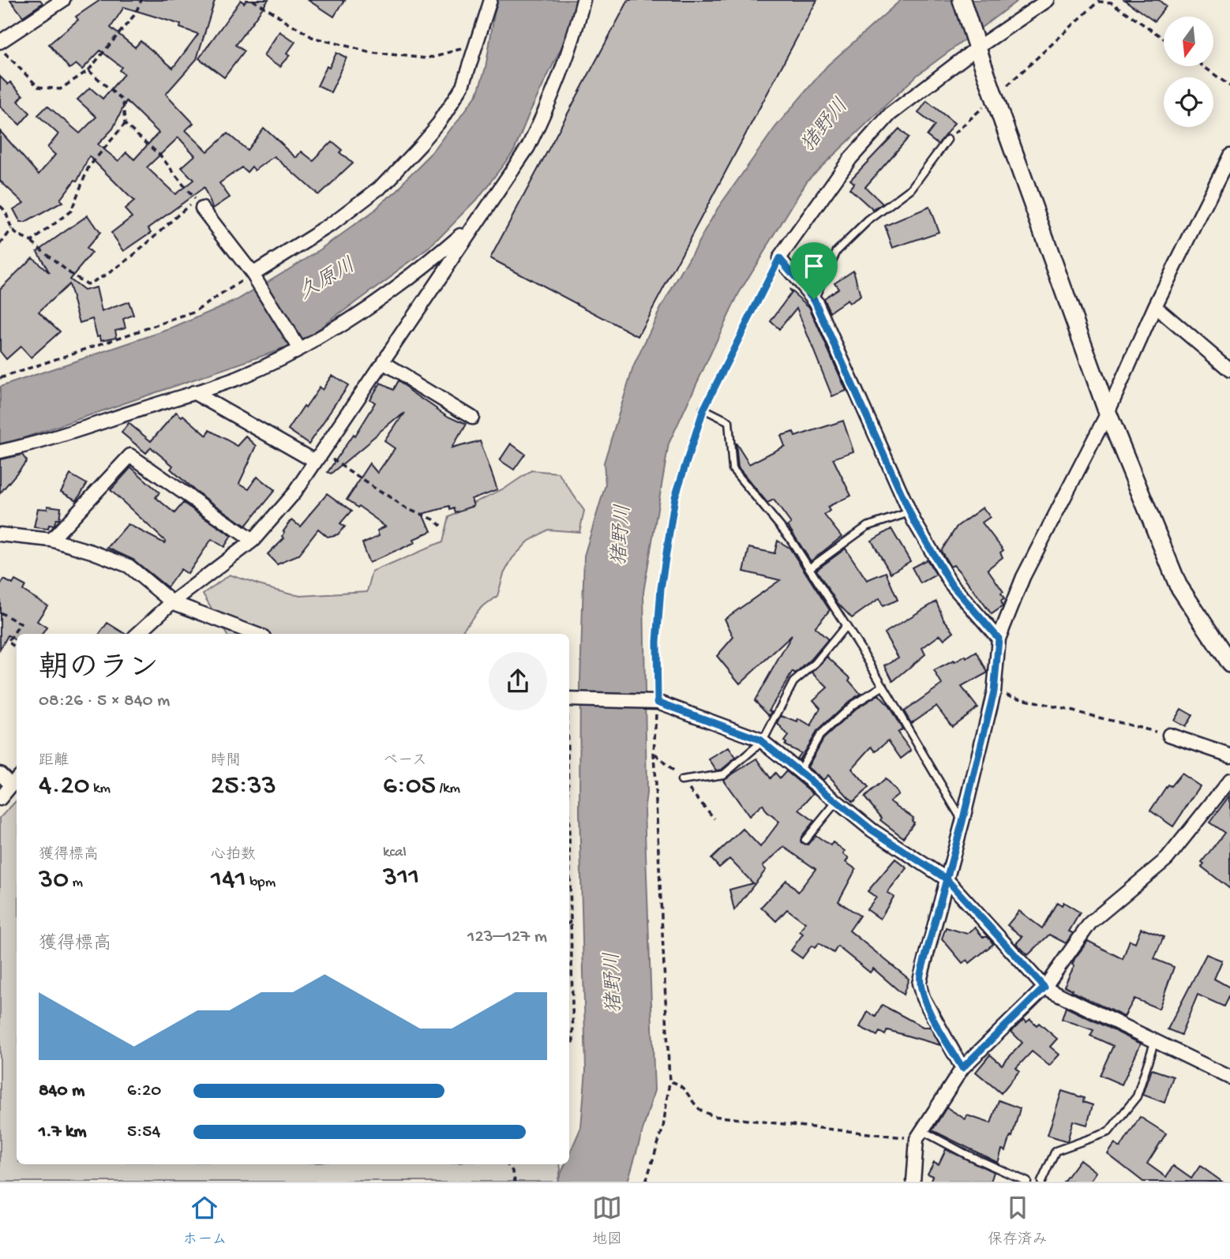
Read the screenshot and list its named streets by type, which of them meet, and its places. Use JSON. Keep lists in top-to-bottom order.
{
  "water": ["猪野川", "久原川"],
  "north": "bottom",
  "page": {
    "heading": ["朝のラン", "08:26 · 5 × 840 m"],
    "stats": [
      ["距離", "4.20 km"],
      ["時間", "25:33"],
      ["ペース", "6:05 /km"],
      ["獲得標高", "30 m"],
      ["心拍数", "141 bpm"],
      ["kcal", "311"]
    ],
    "chart": ["獲得標高", "123–127 m"],
    "list": [
      {
        "name": "840 m",
        "note": "6:20"
      },
      {
        "name": "1.7 km",
        "note": "5:54"
      }
    ],
    "tabs": ["ホーム", "地図", "保存済み"]
  }
}
